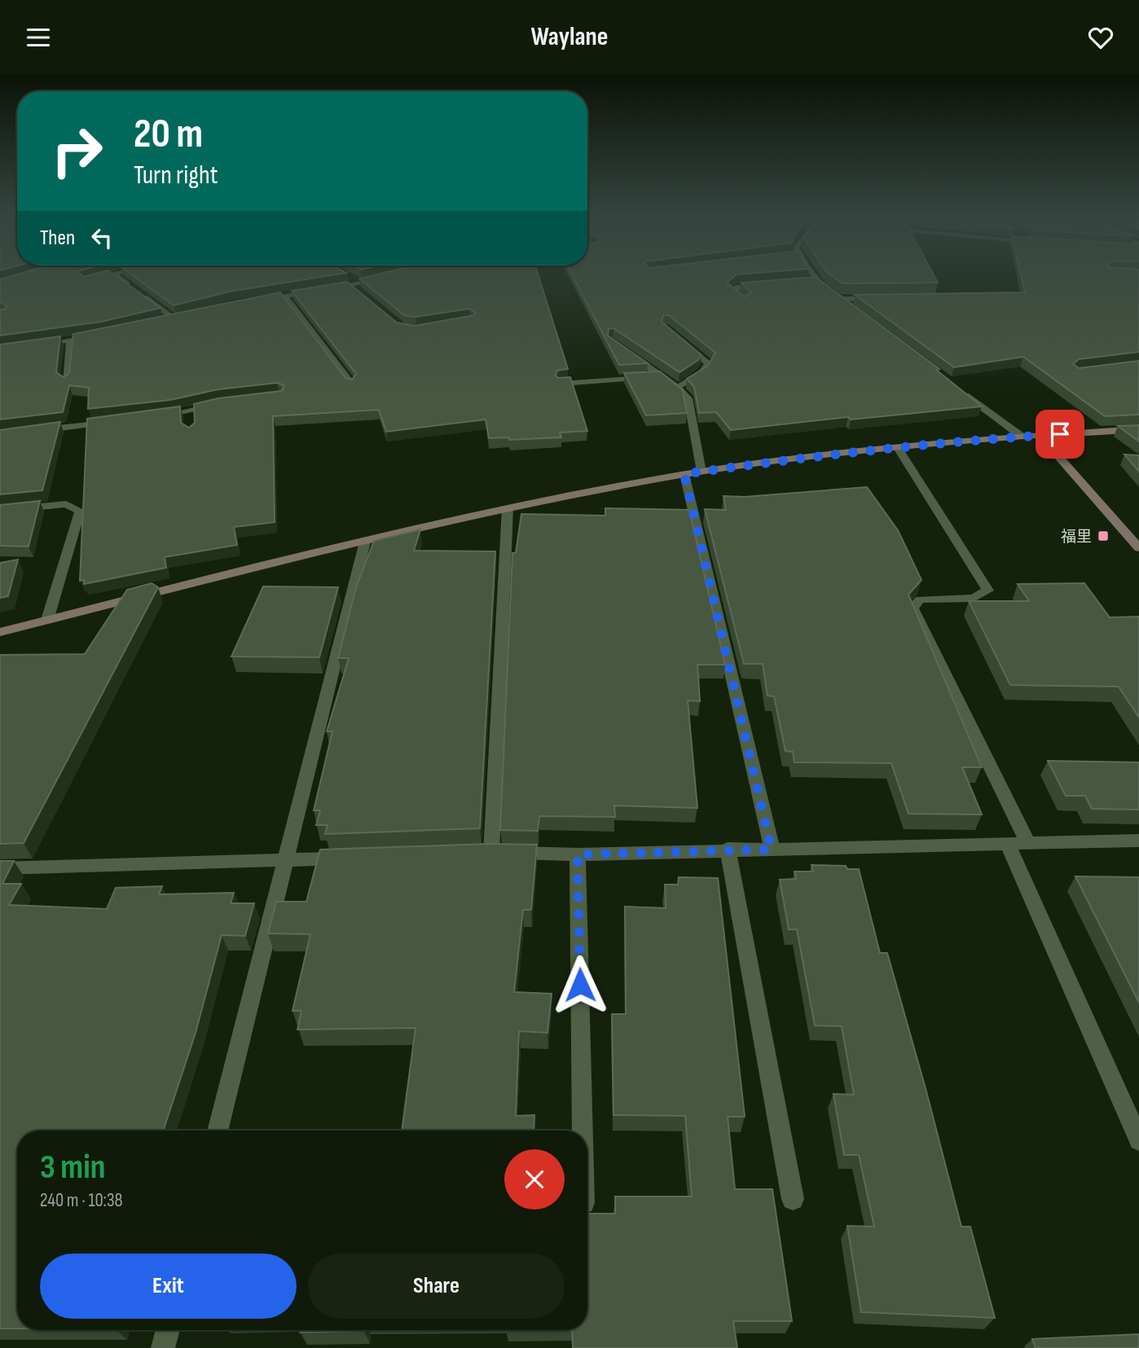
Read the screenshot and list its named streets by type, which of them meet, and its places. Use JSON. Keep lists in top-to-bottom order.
{
  "places": {
    "transit": ["福里"]
  },
  "page": {
    "header": "Waylane",
    "turn": ["20 m", "Turn right"],
    "then": "Then",
    "heading": ["3 min", "240 m · 10:38"],
    "buttons": ["Exit", "Share"]
  }
}
